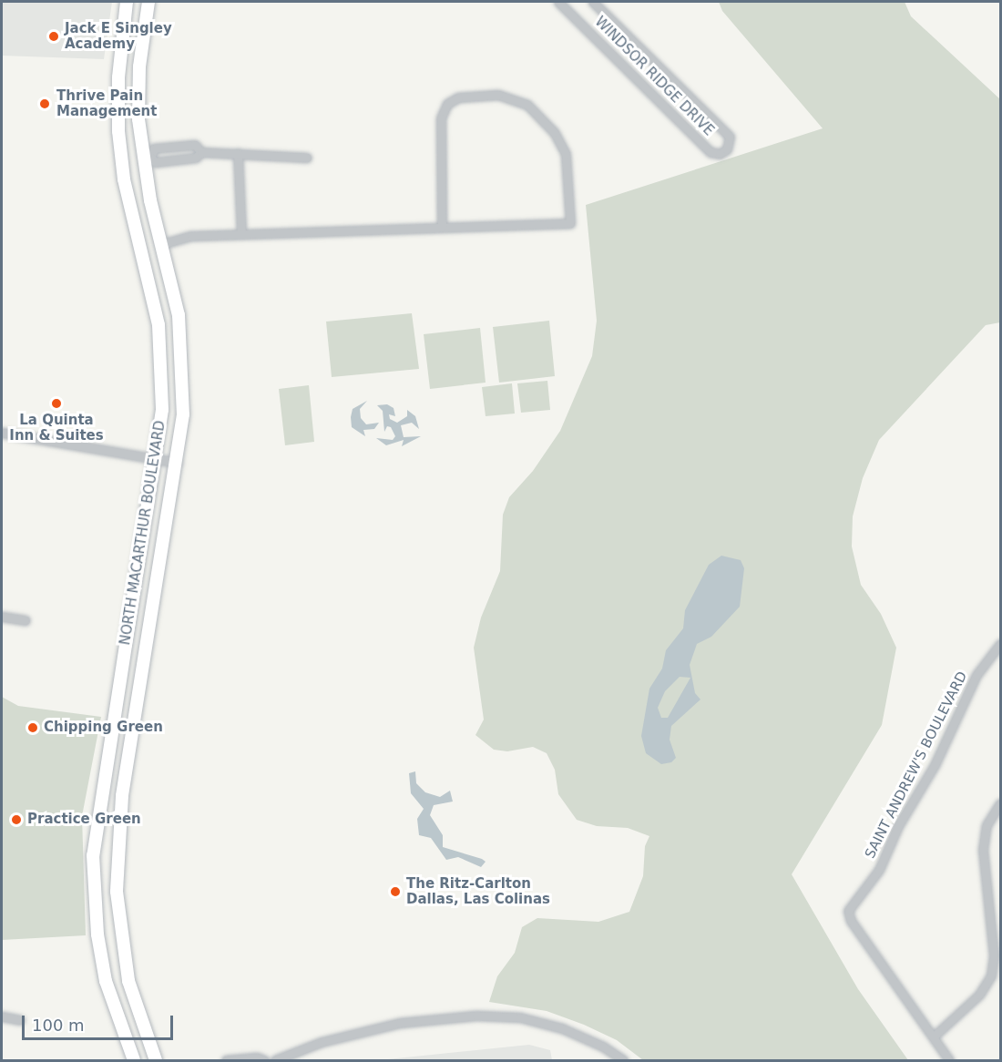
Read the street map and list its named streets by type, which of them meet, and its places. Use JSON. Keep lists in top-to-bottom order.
{
  "streets": {
    "main road": ["NORTH MACARTHUR BOULEVARD"],
    "street": ["WINDSOR RIDGE DRIVE", "SAINT ANDREW'S BOULEVARD"]
  },
  "places": [
    "Jack E Singley Academy",
    "Thrive Pain Management",
    "La Quinta Inn & Suites",
    "Chipping Green",
    "Practice Green",
    "The Ritz-Carlton Dallas, Las Colinas"
  ],
  "scale_bar": "100 m"
}
